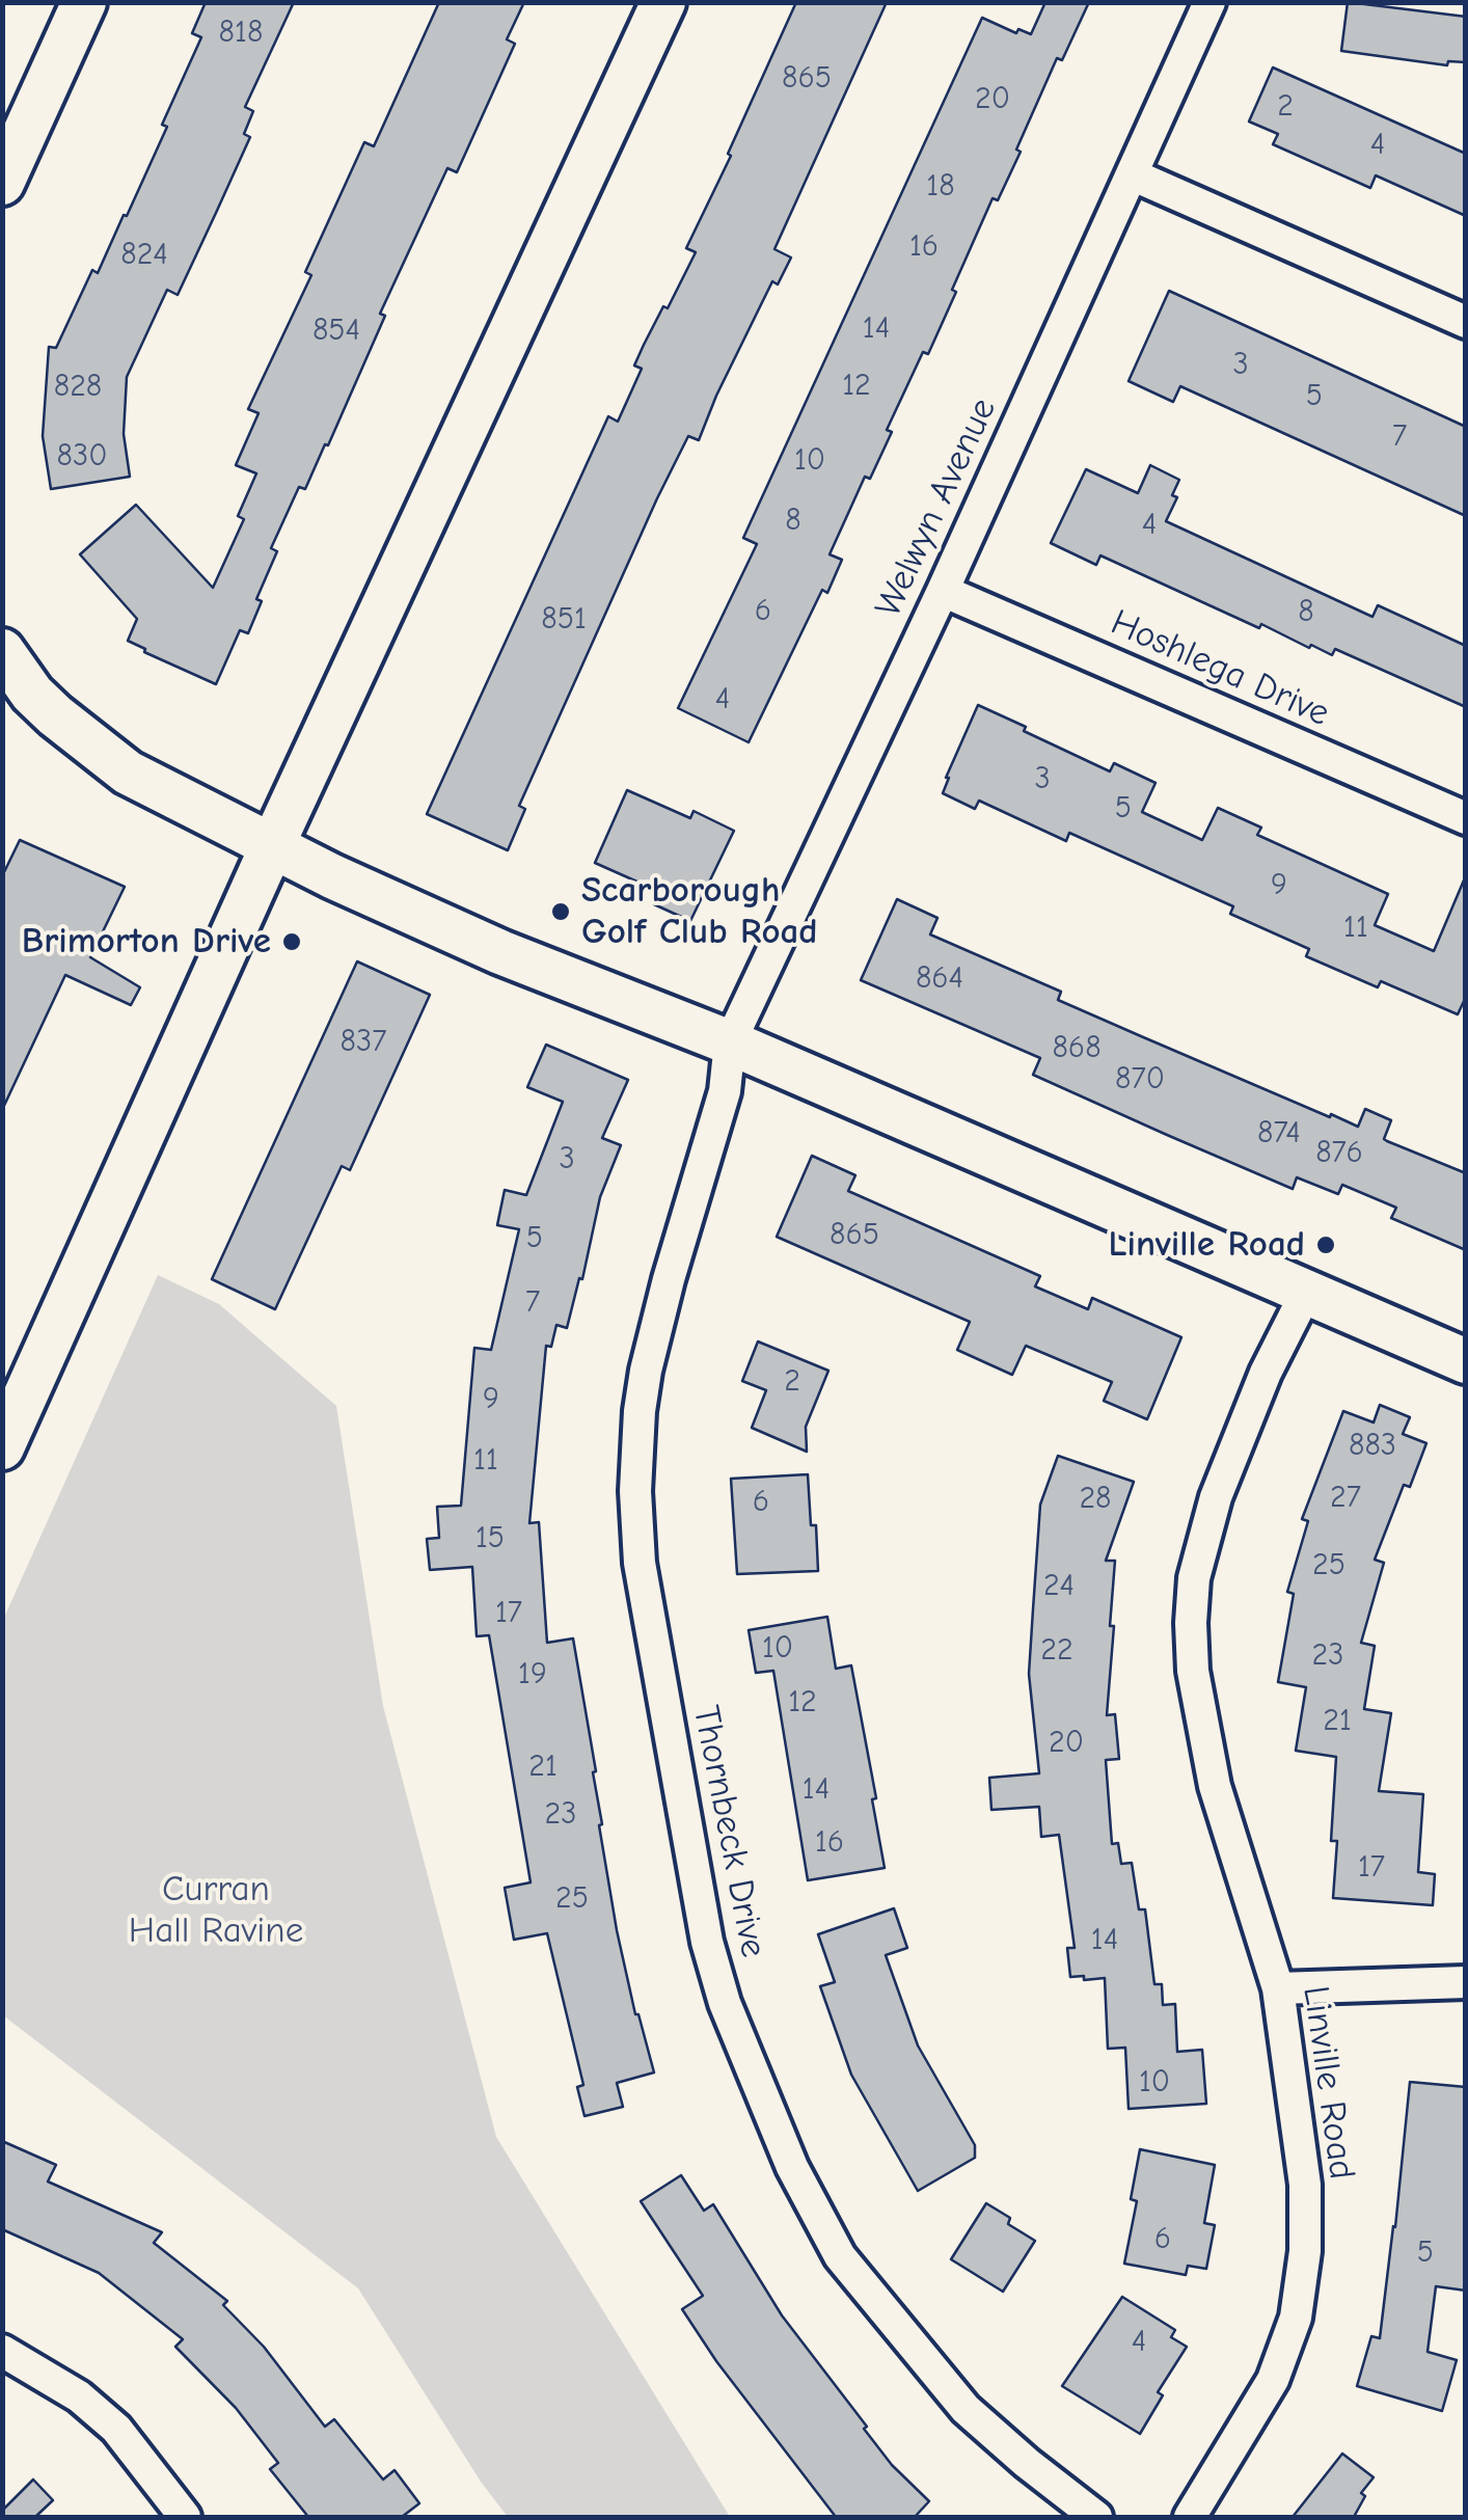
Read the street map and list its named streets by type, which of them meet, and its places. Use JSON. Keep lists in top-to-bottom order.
{
  "streets": {
    "street": [
      "Welwyn Avenue",
      "Hoshlega Drive",
      "Thornbeck Drive",
      "Linville Road"
    ]
  },
  "crossings": [
    ["Welwyn Avenue", "Hoshlega Drive"],
    ["Welwyn Avenue", "Thornbeck Drive"]
  ],
  "parks": ["Curran Hall Ravine"],
  "places": ["Scarborough Golf Club Road", "Brimorton Drive", "Linville Road"],
  "house_numbers": [
    "818",
    "865",
    "20",
    "2",
    "4",
    "18",
    "16",
    "824",
    "14",
    "854",
    "3",
    "12",
    "828",
    "5",
    "7",
    "830",
    "10",
    "8",
    "4",
    "6",
    "8",
    "851",
    "4",
    "3",
    "5",
    "9",
    "11",
    "864",
    "837",
    "868",
    "870",
    "874",
    "876",
    "3",
    "865",
    "5",
    "7",
    "2",
    "9",
    "883",
    "11",
    "27",
    "28",
    "6",
    "15",
    "25",
    "24",
    "17",
    "10",
    "22",
    "23",
    "19",
    "12",
    "21",
    "20",
    "21",
    "14",
    "23",
    "16",
    "17",
    "25",
    "14",
    "10",
    "6",
    "5",
    "4"
  ]
}
